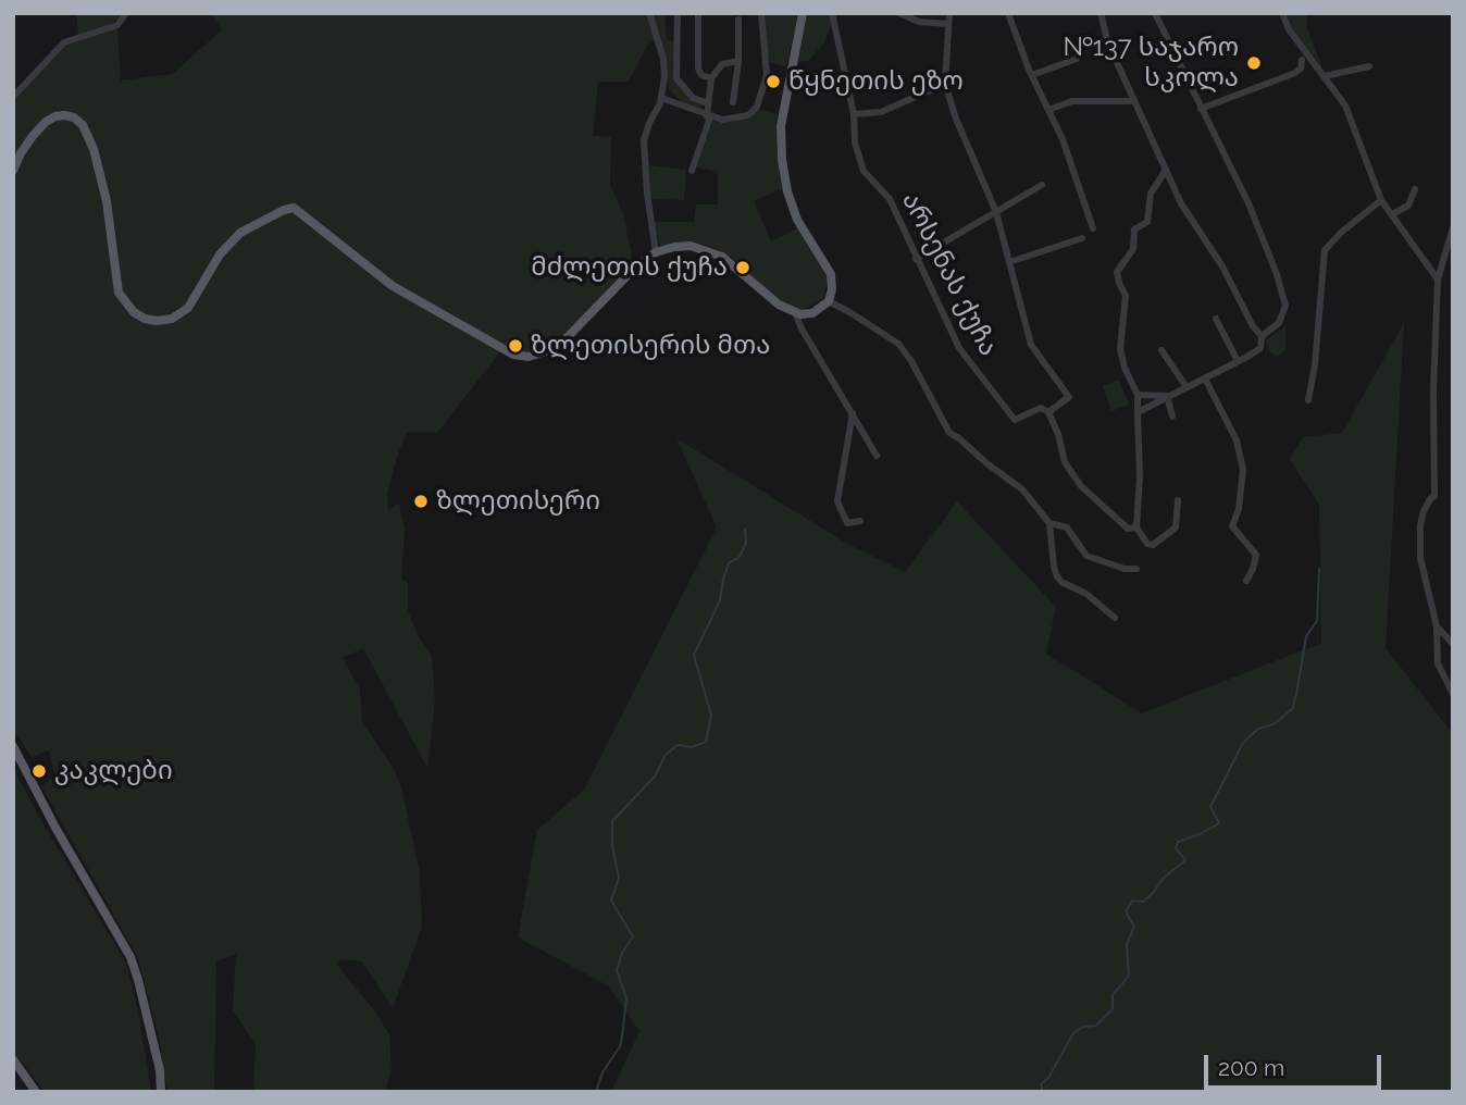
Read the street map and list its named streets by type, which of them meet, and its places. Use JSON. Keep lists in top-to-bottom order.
{
  "streets": {
    "street": ["არსენას ქუჩა"]
  },
  "places": [
    "№137 საჯარო სკოლა",
    "წყნეთის ეზო",
    "მძლეთის ქუჩა",
    "ზლეთისერის მთა",
    "ზლეთისერი",
    "კაკლები"
  ],
  "scale_bar": "200 m"
}
